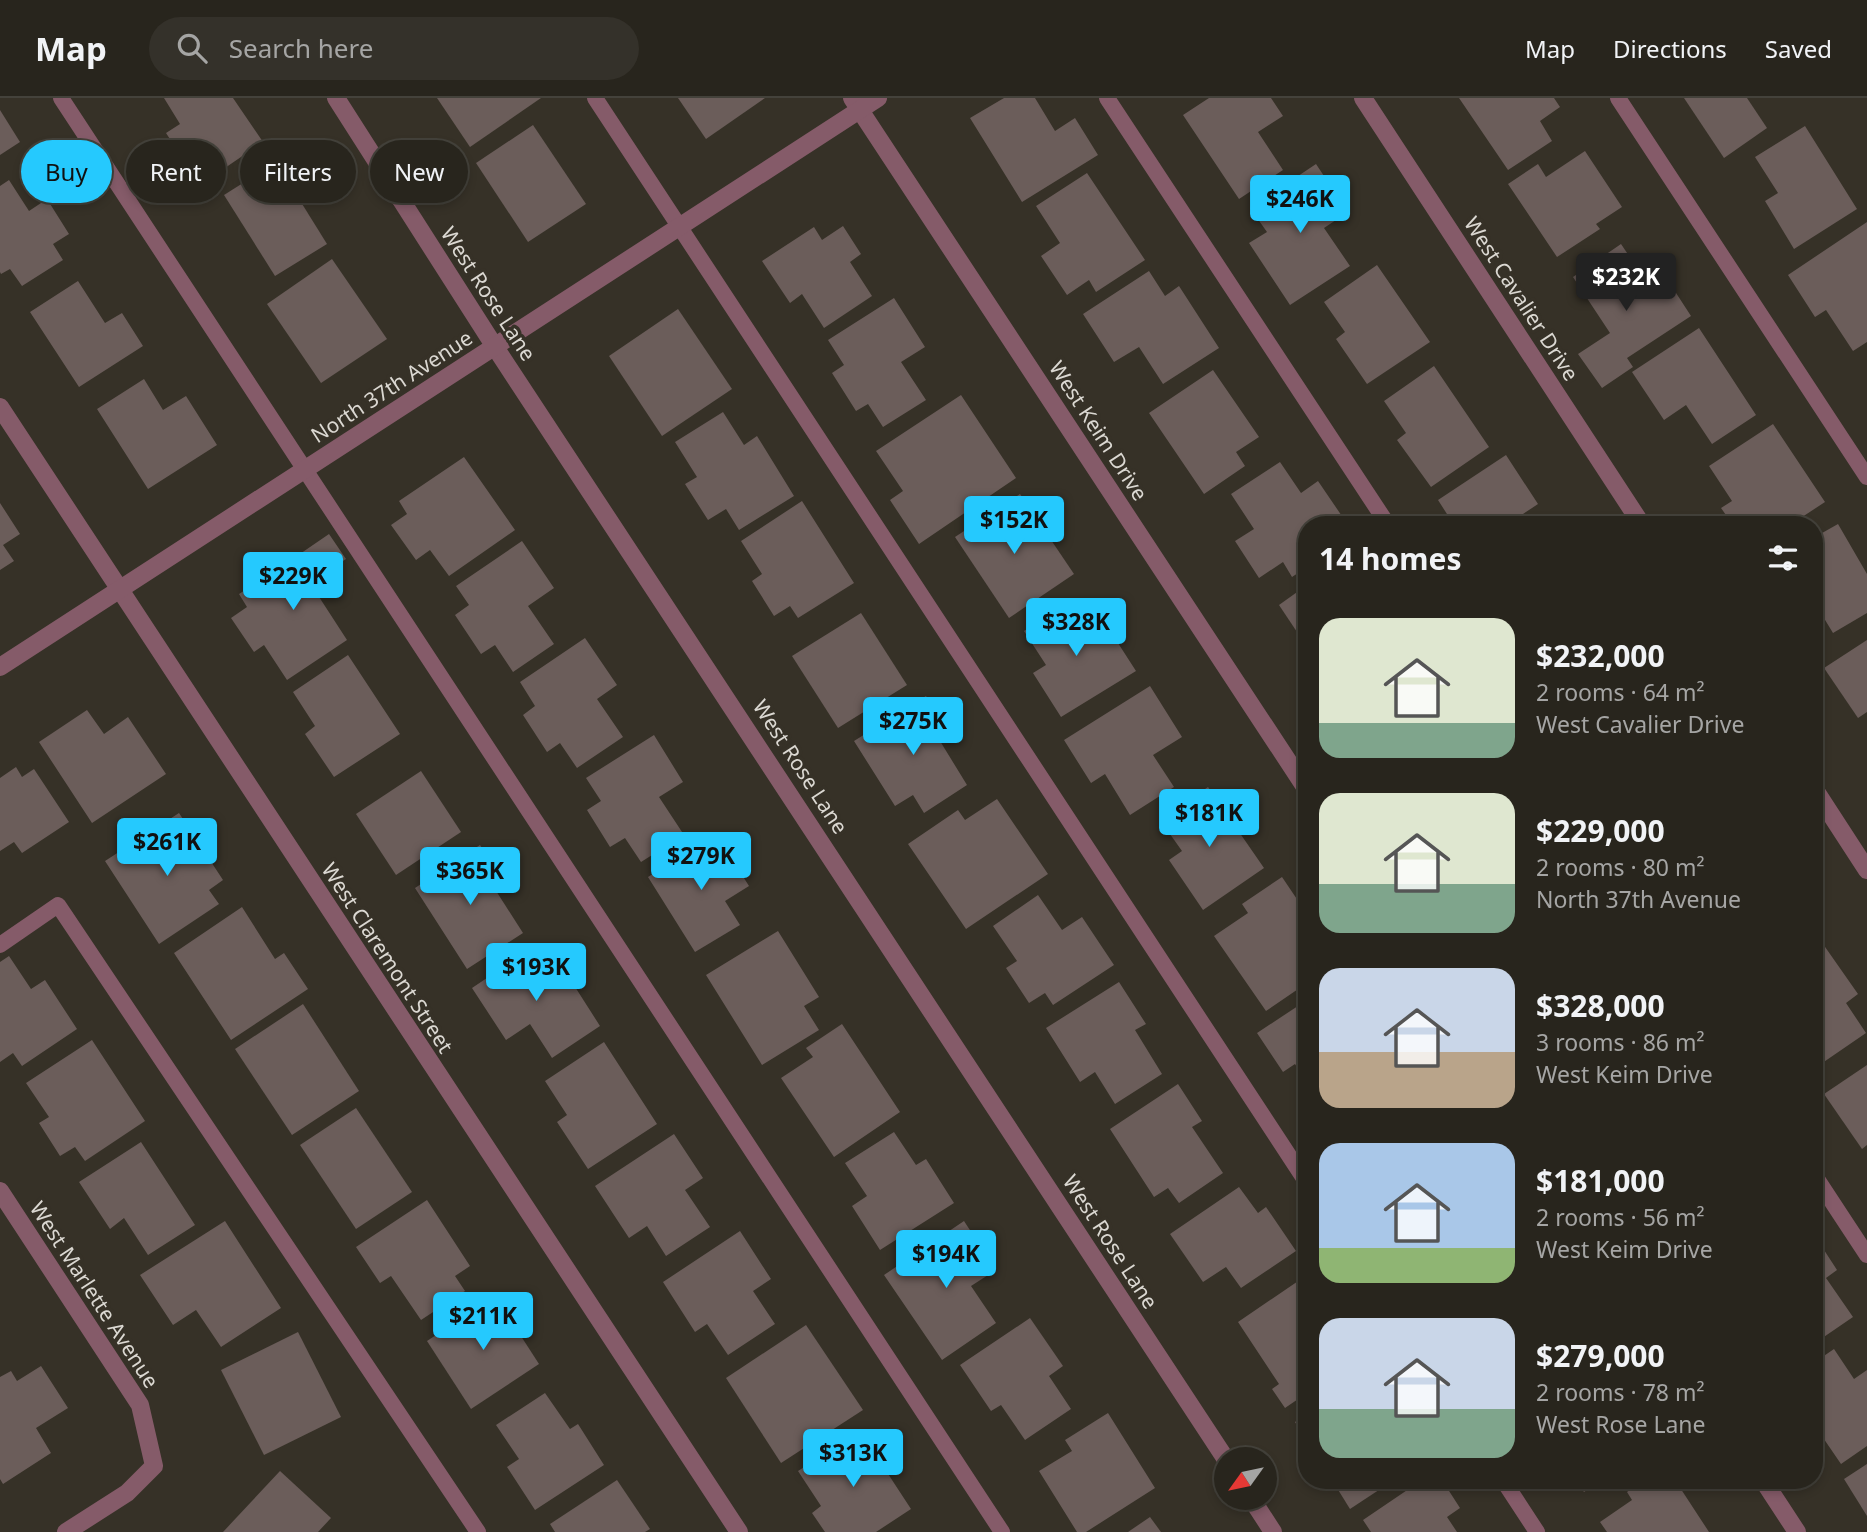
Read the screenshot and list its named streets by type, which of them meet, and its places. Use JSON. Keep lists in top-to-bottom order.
{
  "streets": {
    "street": [
      "West Rose Lane",
      "West Cavalier Drive",
      "North 37th Avenue",
      "West Keim Drive",
      "West Claremont Street",
      "West Marlette Avenue"
    ]
  },
  "crossings": [
    ["West Rose Lane", "North 37th Avenue"],
    ["North 37th Avenue", "West Keim Drive"],
    ["North 37th Avenue", "West Claremont Street"]
  ],
  "north": "bottom left",
  "page": {
    "header": "Map",
    "search": "Search here",
    "nav": ["Map", "Directions", "Saved"],
    "chip": [
      "Buy",
      "Rent",
      "Filters",
      "New"
    ],
    "price": [
      "$246K",
      "$232K",
      "$152K",
      "$229K",
      "$328K",
      "$275K",
      "$181K",
      "$261K",
      "$279K",
      "$365K",
      "$193K",
      "$194K",
      "$211K",
      "$313K"
    ],
    "heading": "14 homes",
    "list": [
      {
        "name": "$232,000",
        "note": "2 rooms · 64 m² · West Cavalier Drive"
      },
      {
        "name": "$229,000",
        "note": "2 rooms · 80 m² · North 37th Avenue"
      },
      {
        "name": "$328,000",
        "note": "3 rooms · 86 m² · West Keim Drive"
      },
      {
        "name": "$181,000",
        "note": "2 rooms · 56 m² · West Keim Drive"
      },
      {
        "name": "$279,000",
        "note": "2 rooms · 78 m² · West Rose Lane"
      }
    ]
  }
}
